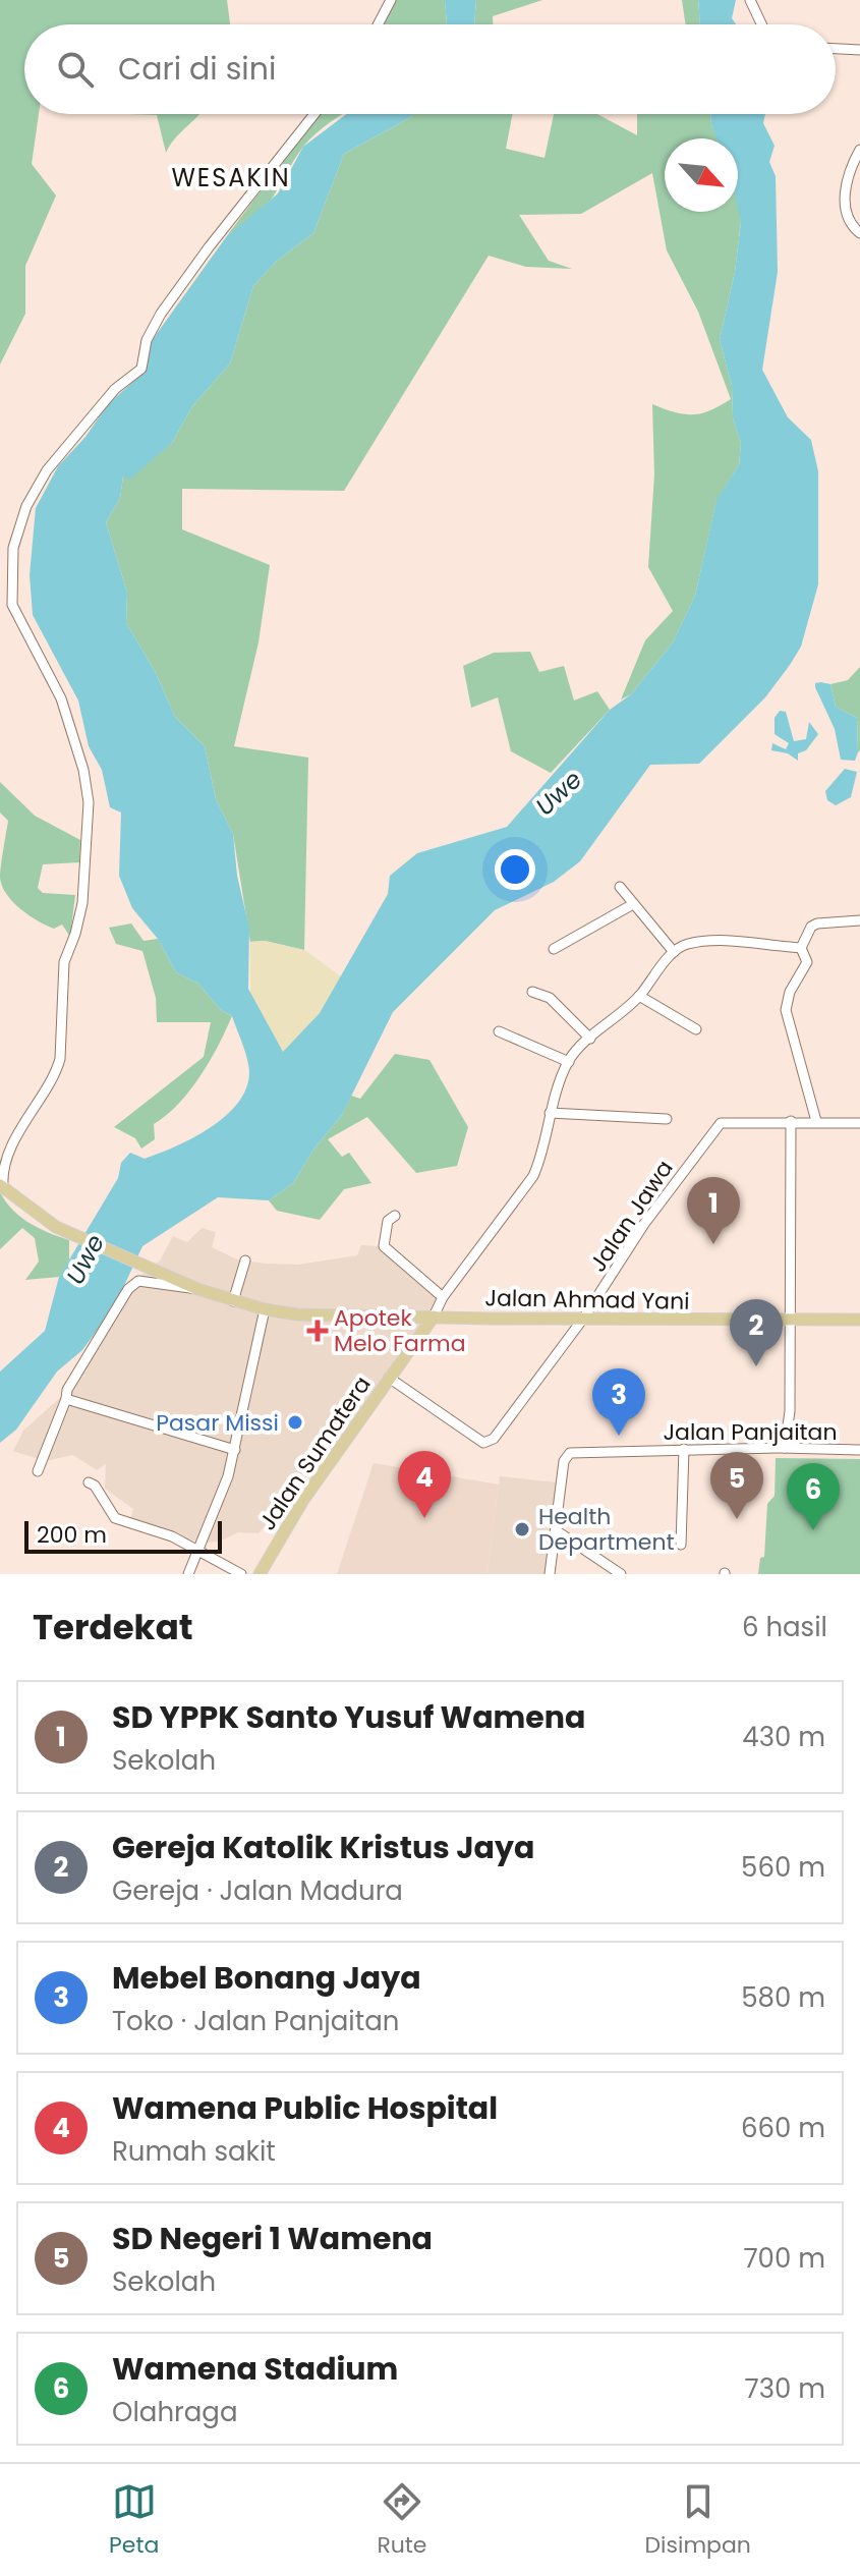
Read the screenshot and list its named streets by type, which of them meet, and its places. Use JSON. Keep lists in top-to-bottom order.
{
  "streets": {
    "main road": ["Jalan Ahmad Yani", "Jalan Sumatera"],
    "street": ["Jalan Jawa", "Jalan Panjaitan"]
  },
  "crossings": [
    ["Jalan Jawa", "Jalan Ahmad Yani"],
    ["Jalan Jawa", "Jalan Sumatera"],
    ["Jalan Ahmad Yani", "Jalan Sumatera"]
  ],
  "districts": ["WESAKIN"],
  "water": ["Uwe"],
  "places": {
    "health": ["Apotek Melo Farma"],
    "other": ["Pasar Missi", "Health Department"]
  },
  "scale_bar": "200 m",
  "north": "bottom right",
  "page": {
    "search": "Cari di sini",
    "pins": [
      "1",
      "2",
      "3",
      "4",
      "5",
      "6"
    ],
    "scale": "200 m",
    "heading": ["Terdekat", "6 hasil"],
    "list": [
      {
        "mark": "1",
        "name": "SD YPPK Santo Yusuf Wamena",
        "note": "Sekolah",
        "value": "430 m"
      },
      {
        "mark": "2",
        "name": "Gereja Katolik Kristus Jaya",
        "note": "Gereja · Jalan Madura",
        "value": "560 m"
      },
      {
        "mark": "3",
        "name": "Mebel Bonang Jaya",
        "note": "Toko · Jalan Panjaitan",
        "value": "580 m"
      },
      {
        "mark": "4",
        "name": "Wamena Public Hospital",
        "note": "Rumah sakit",
        "value": "660 m"
      },
      {
        "mark": "5",
        "name": "SD Negeri 1 Wamena",
        "note": "Sekolah",
        "value": "700 m"
      },
      {
        "mark": "6",
        "name": "Wamena Stadium",
        "note": "Olahraga",
        "value": "730 m"
      }
    ],
    "nav": ["Peta", "Rute", "Disimpan"]
  }
}
